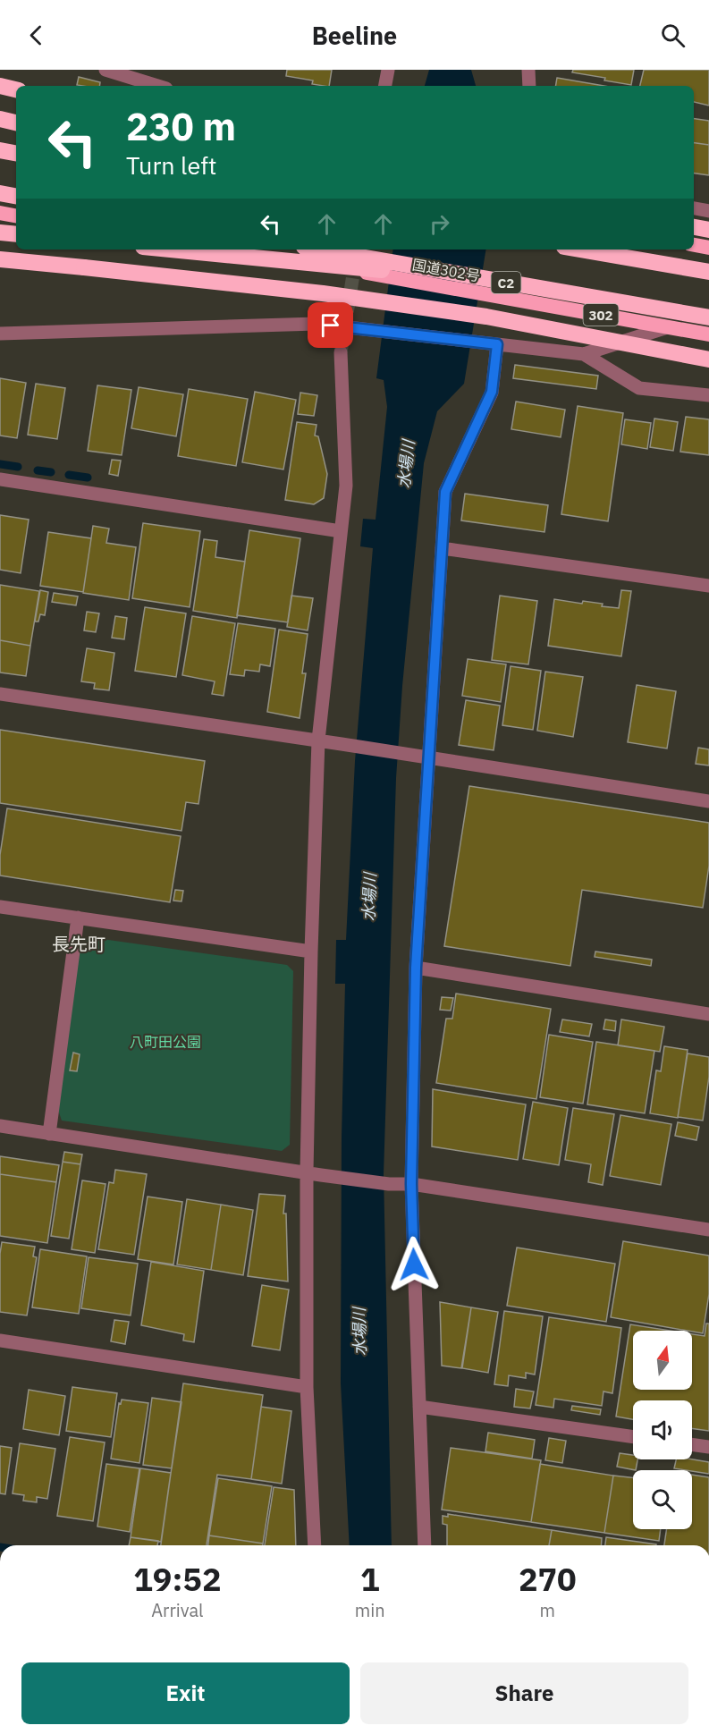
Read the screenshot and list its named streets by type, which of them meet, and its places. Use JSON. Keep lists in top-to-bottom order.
{
  "streets": {
    "highway": ["国道302号", "C2", "302"]
  },
  "districts": ["長先町"],
  "water": ["水場川"],
  "parks": ["八町田公園"],
  "north": "top",
  "page": {
    "header": "Beeline",
    "turn": ["230 m", "Turn left"],
    "eta": [
      "19:52",
      "Arrival",
      "1",
      "min",
      "270",
      "m"
    ],
    "buttons": ["Exit", "Share"]
  }
}
